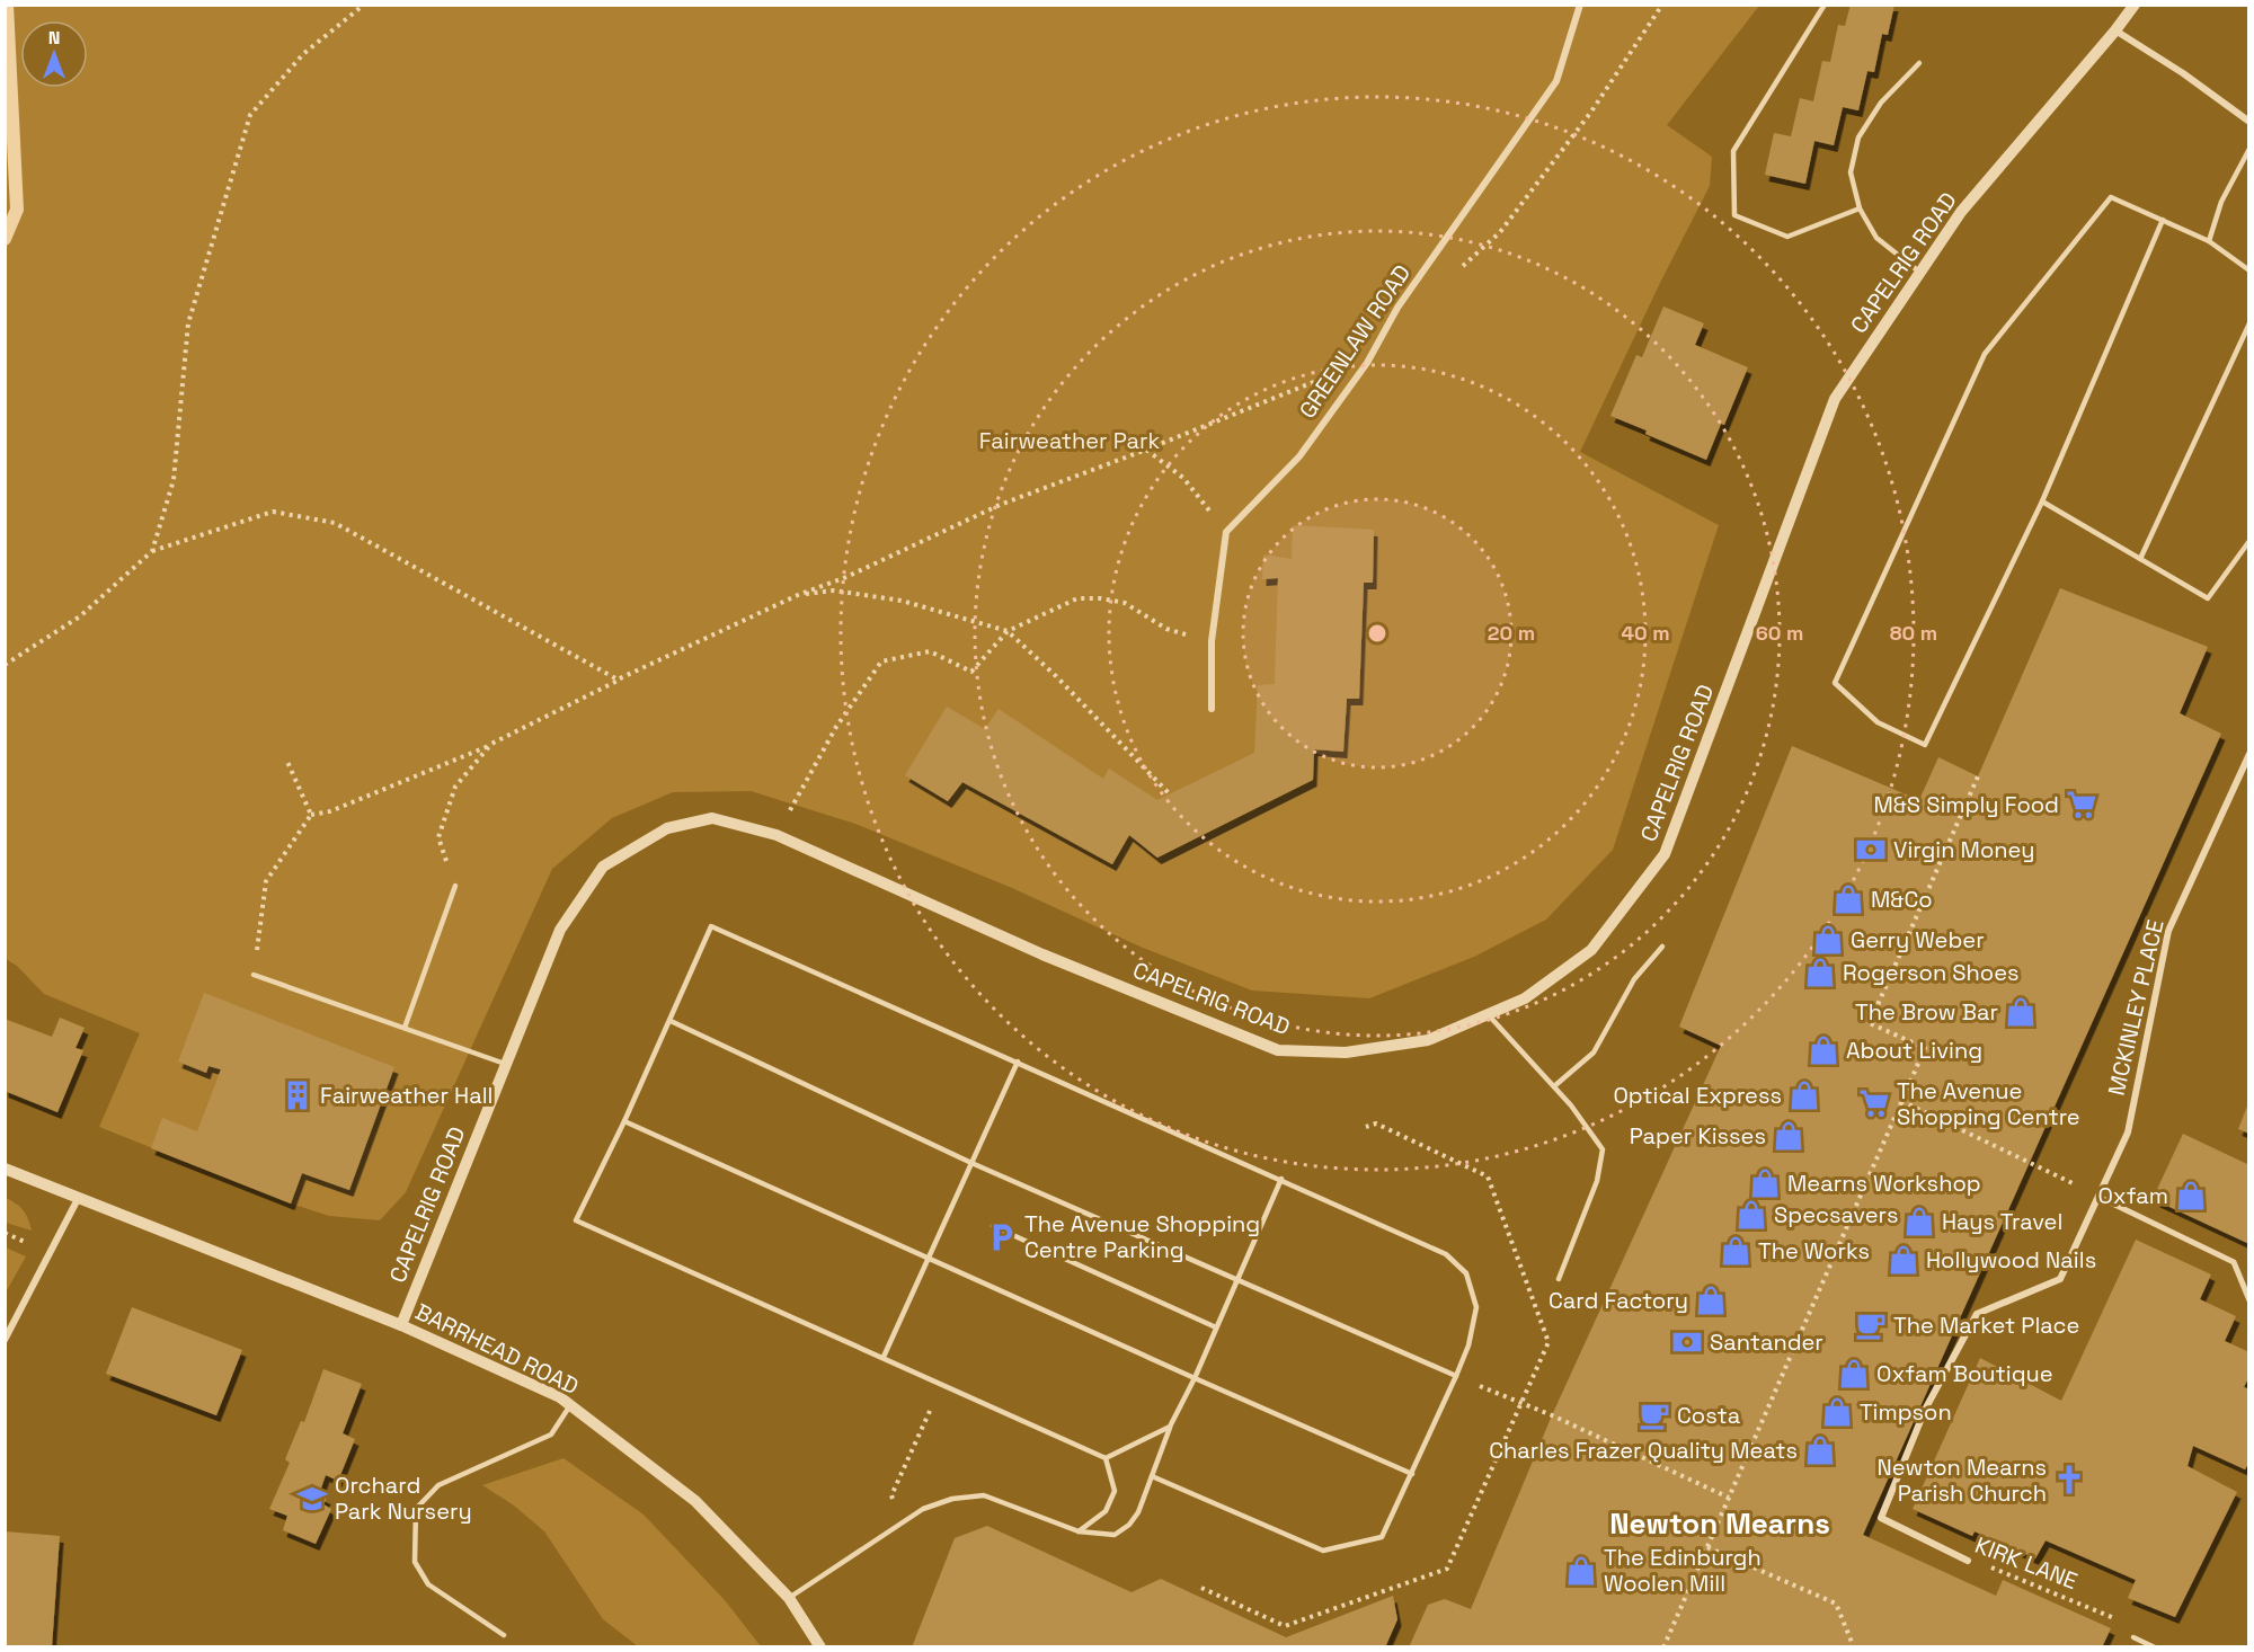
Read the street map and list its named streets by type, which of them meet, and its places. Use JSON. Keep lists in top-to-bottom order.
{
  "streets": {
    "street": [
      "CAPELRIG ROAD",
      "GREENLAW ROAD",
      "MCKINLEY PLACE",
      "BARRHEAD ROAD",
      "KIRK LANE"
    ]
  },
  "crossings": [
    ["CAPELRIG ROAD", "BARRHEAD ROAD"],
    ["MCKINLEY PLACE", "KIRK LANE"]
  ],
  "districts": ["Newton Mearns"],
  "parks": ["Fairweather Park"],
  "places": {
    "supermarket": ["M&S Simply Food", "The Avenue Shopping Centre"],
    "bank": ["Virgin Money", "Santander"],
    "shop": [
      "M&Co",
      "Gerry Weber",
      "Rogerson Shoes",
      "The Brow Bar",
      "About Living",
      "Optical Express",
      "Paper Kisses",
      "Mearns Workshop",
      "Oxfam",
      "Specsavers",
      "Hays Travel",
      "The Works",
      "Hollywood Nails",
      "Card Factory",
      "Oxfam Boutique",
      "Timpson",
      "Charles Frazer Quality Meats",
      "The Edinburgh Woolen Mill"
    ],
    "building": ["Fairweather Hall"],
    "parking": ["The Avenue Shopping Centre Parking"],
    "cafe": ["The Market Place", "Costa"],
    "church": ["Newton Mearns Parish Church"],
    "school or university": ["Orchard Park Nursery"]
  },
  "north": "top",
  "rings": [
    "20 m",
    "40 m",
    "60 m",
    "80 m"
  ]
}
